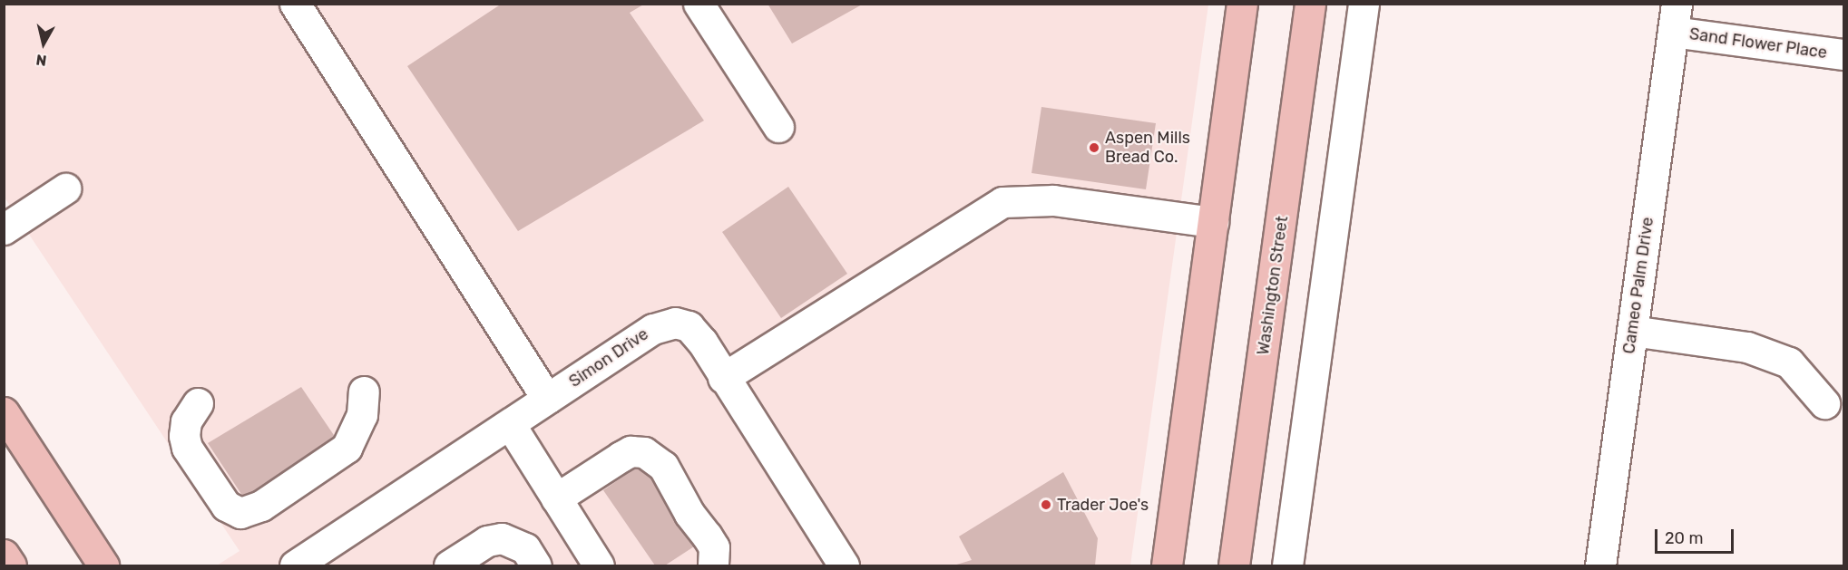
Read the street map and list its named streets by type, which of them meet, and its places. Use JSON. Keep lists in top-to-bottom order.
{
  "streets": {
    "main road": ["Washington Street"],
    "street": ["Sand Flower Place", "Cameo Palm Drive", "Simon Drive"]
  },
  "crossings": [
    ["Sand Flower Place", "Cameo Palm Drive"]
  ],
  "places": ["Aspen Mills Bread Co.", "Trader Joe's"],
  "scale_bar": "20 m",
  "north": "bottom"
}
